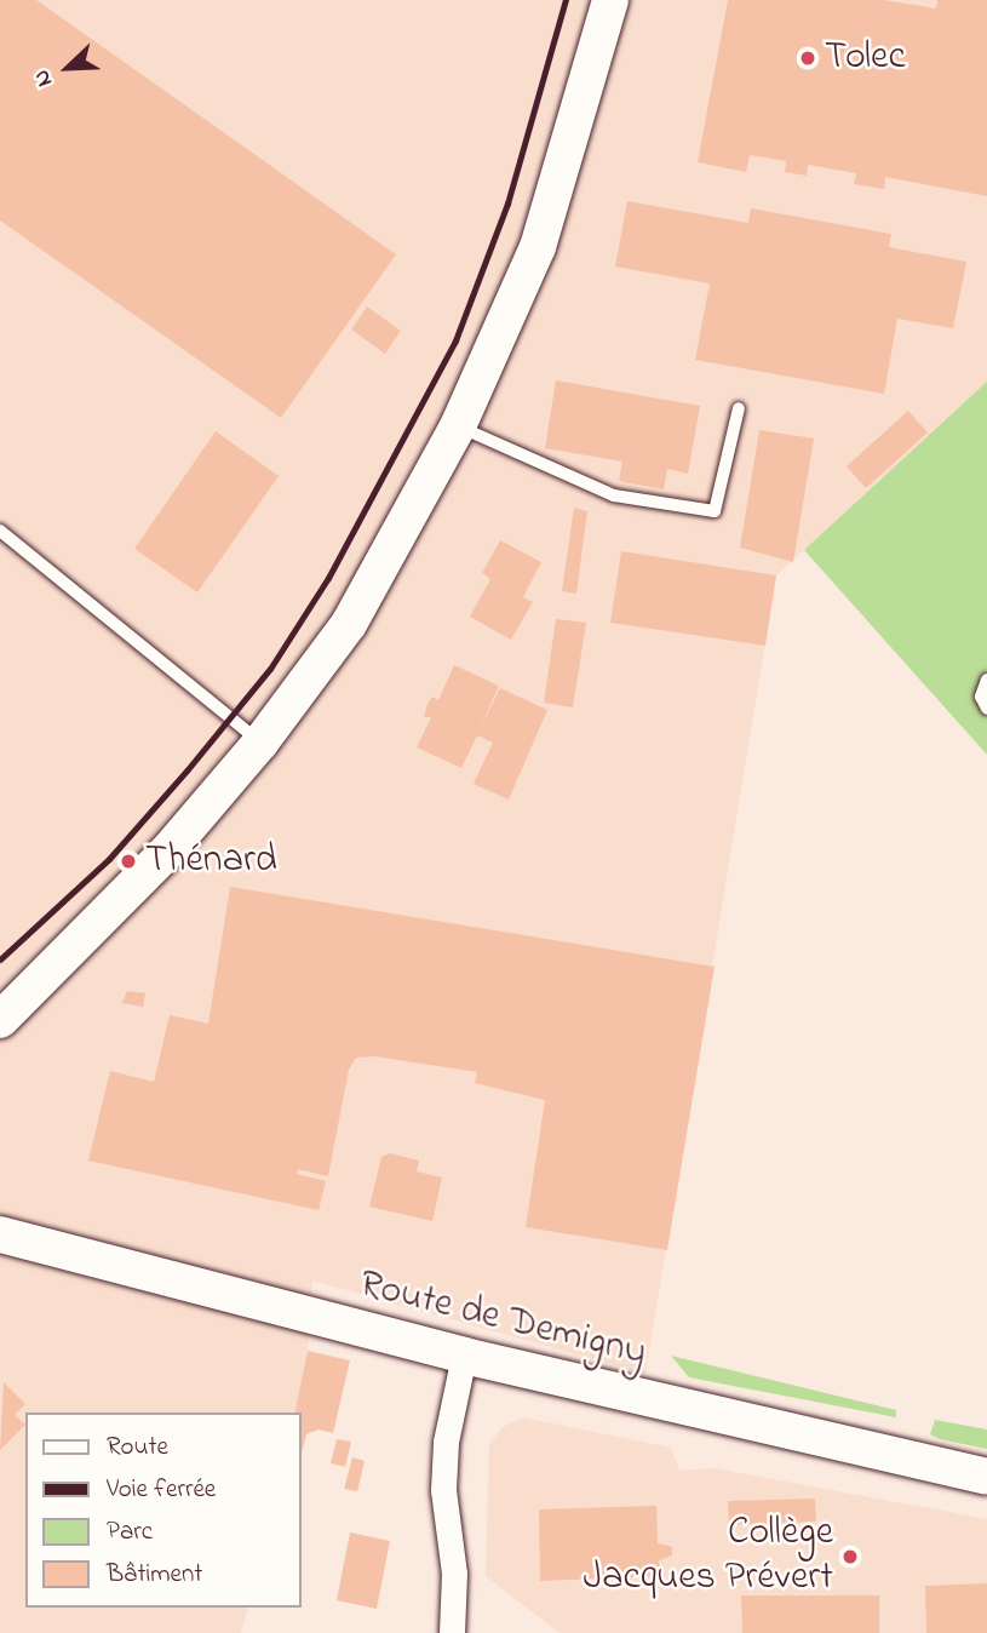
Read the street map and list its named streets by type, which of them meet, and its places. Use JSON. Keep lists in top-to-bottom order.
{
  "streets": {
    "main road": ["Route de Demigny"]
  },
  "places": ["Tolec", "Thénard", "Collège Jacques Prévert"],
  "legend": [
    "Route",
    "Voie ferrée",
    "Parc",
    "Bâtiment"
  ],
  "north": "bottom left"
}
